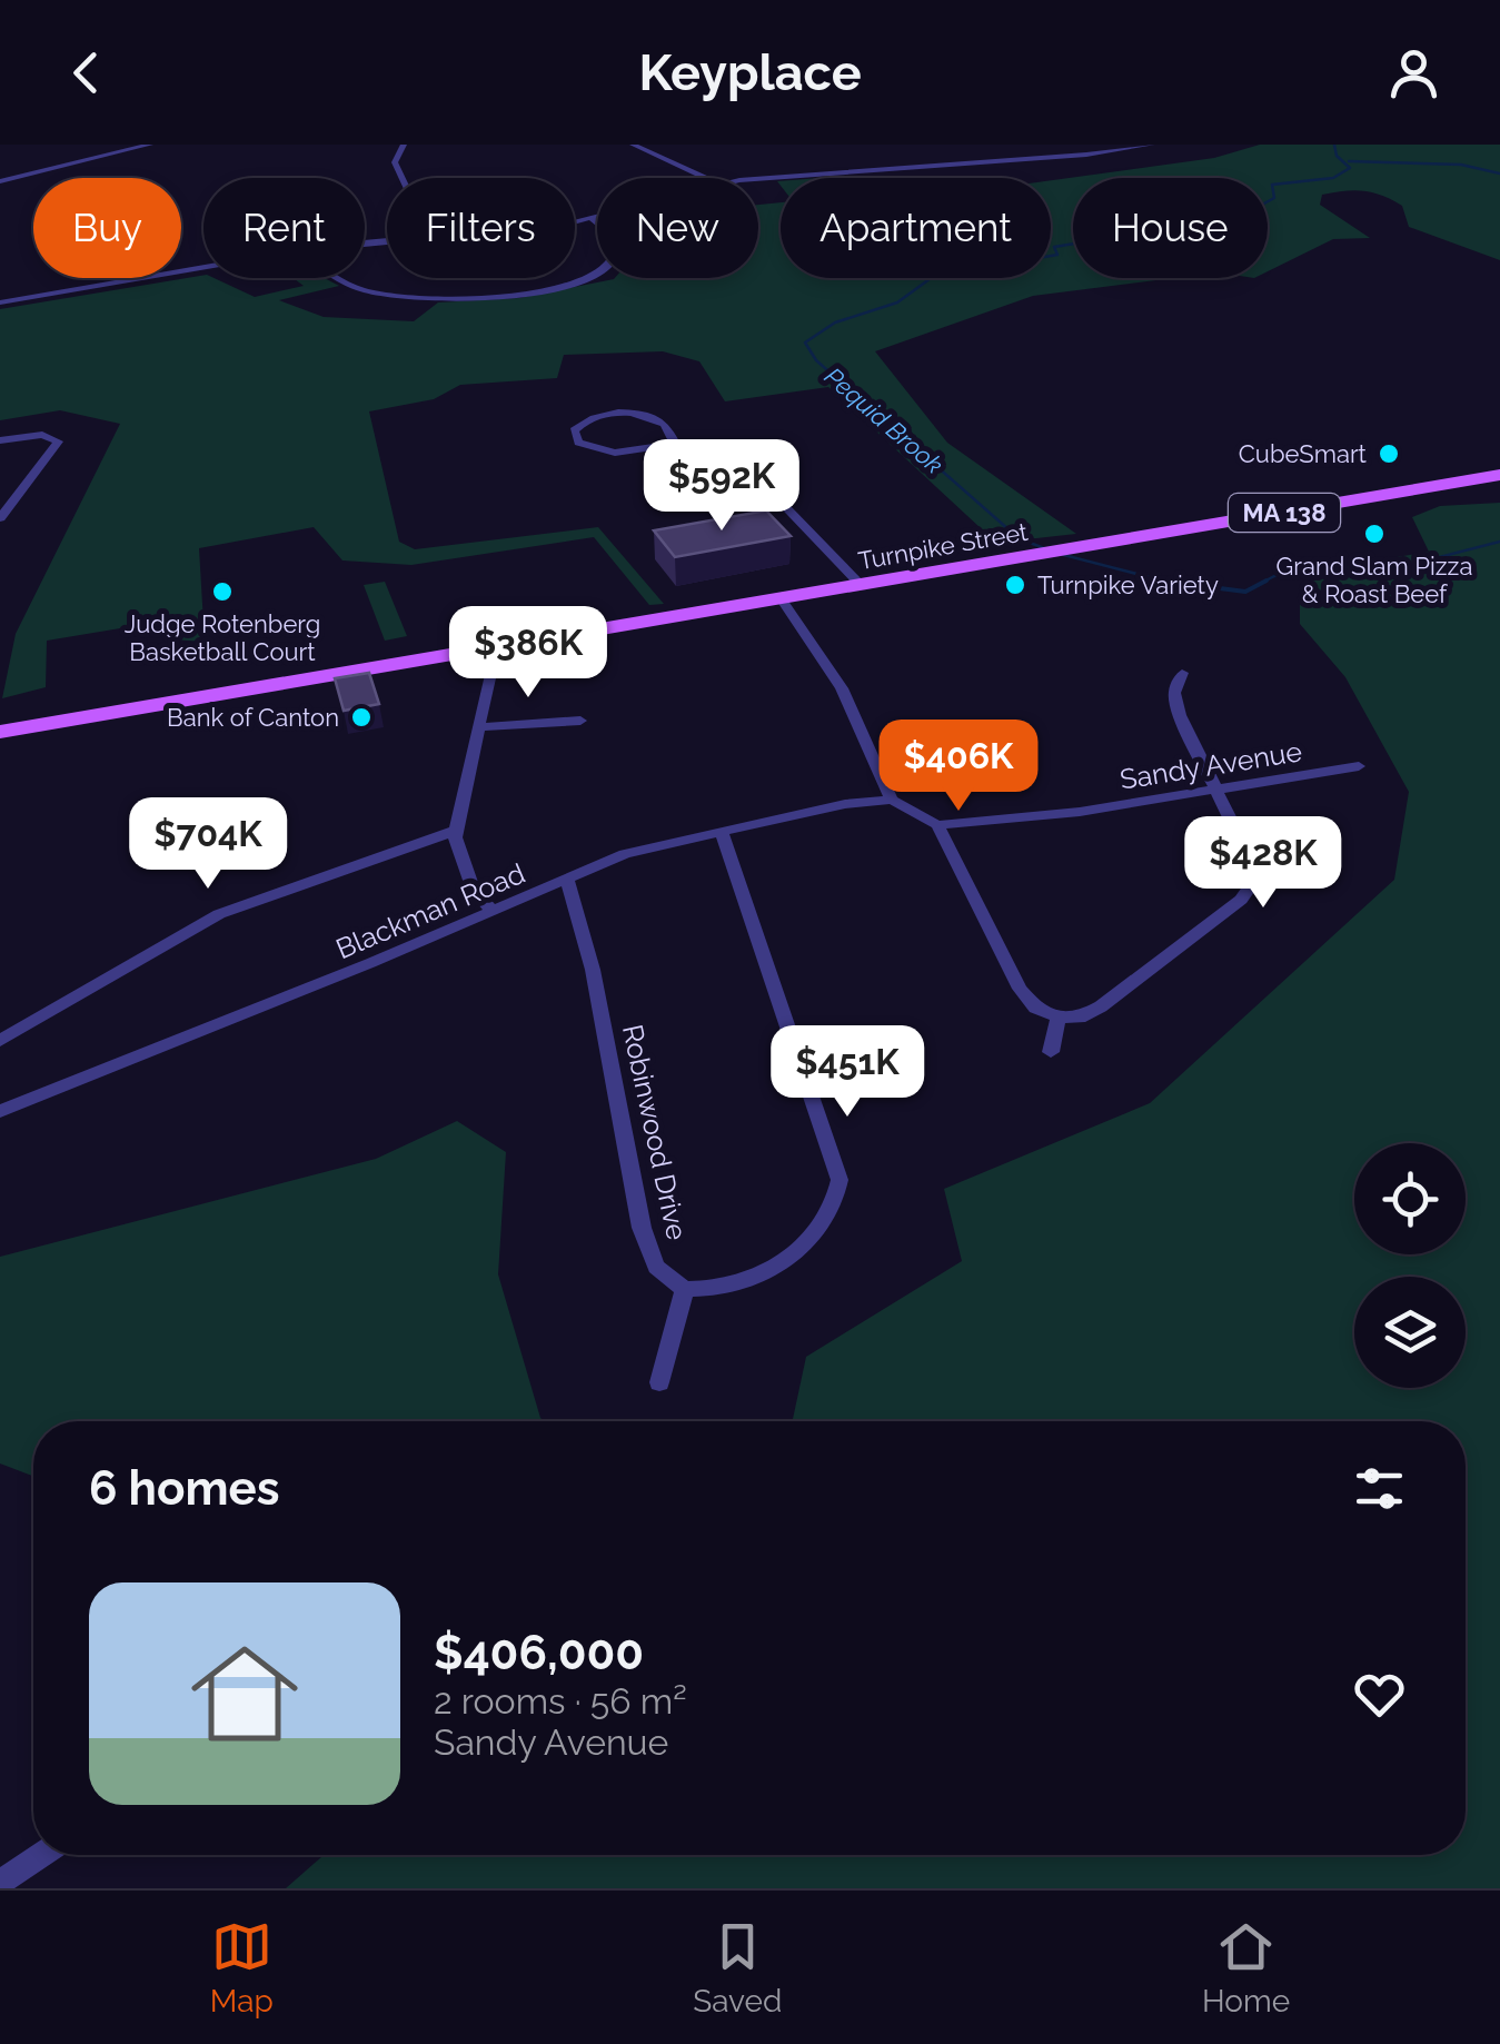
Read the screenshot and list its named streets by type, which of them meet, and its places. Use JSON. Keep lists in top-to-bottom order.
{
  "streets": {
    "main road": ["MA 138", "Turnpike Street"],
    "street": ["Sandy Avenue", "Blackman Road", "Robinwood Drive"]
  },
  "crossings": [
    ["Blackman Road", "Robinwood Drive"]
  ],
  "water": ["Pequid Brook"],
  "places": [
    "CubeSmart",
    "Grand Slam Pizza & Roast Beef",
    "Turnpike Variety",
    "Judge Rotenberg Basketball Court",
    "Bank of Canton"
  ],
  "page": {
    "header": "Keyplace",
    "chip": [
      "Buy",
      "Rent",
      "Filters",
      "New",
      "Apartment",
      "House"
    ],
    "price": [
      "$592K",
      "$386K",
      "$406K",
      "$704K",
      "$428K",
      "$451K"
    ],
    "heading": "6 homes",
    "list": [
      {
        "name": "$406,000",
        "note": "2 rooms · 56 m² · Sandy Avenue"
      }
    ],
    "tabs": ["Map", "Saved", "Home"]
  }
}
